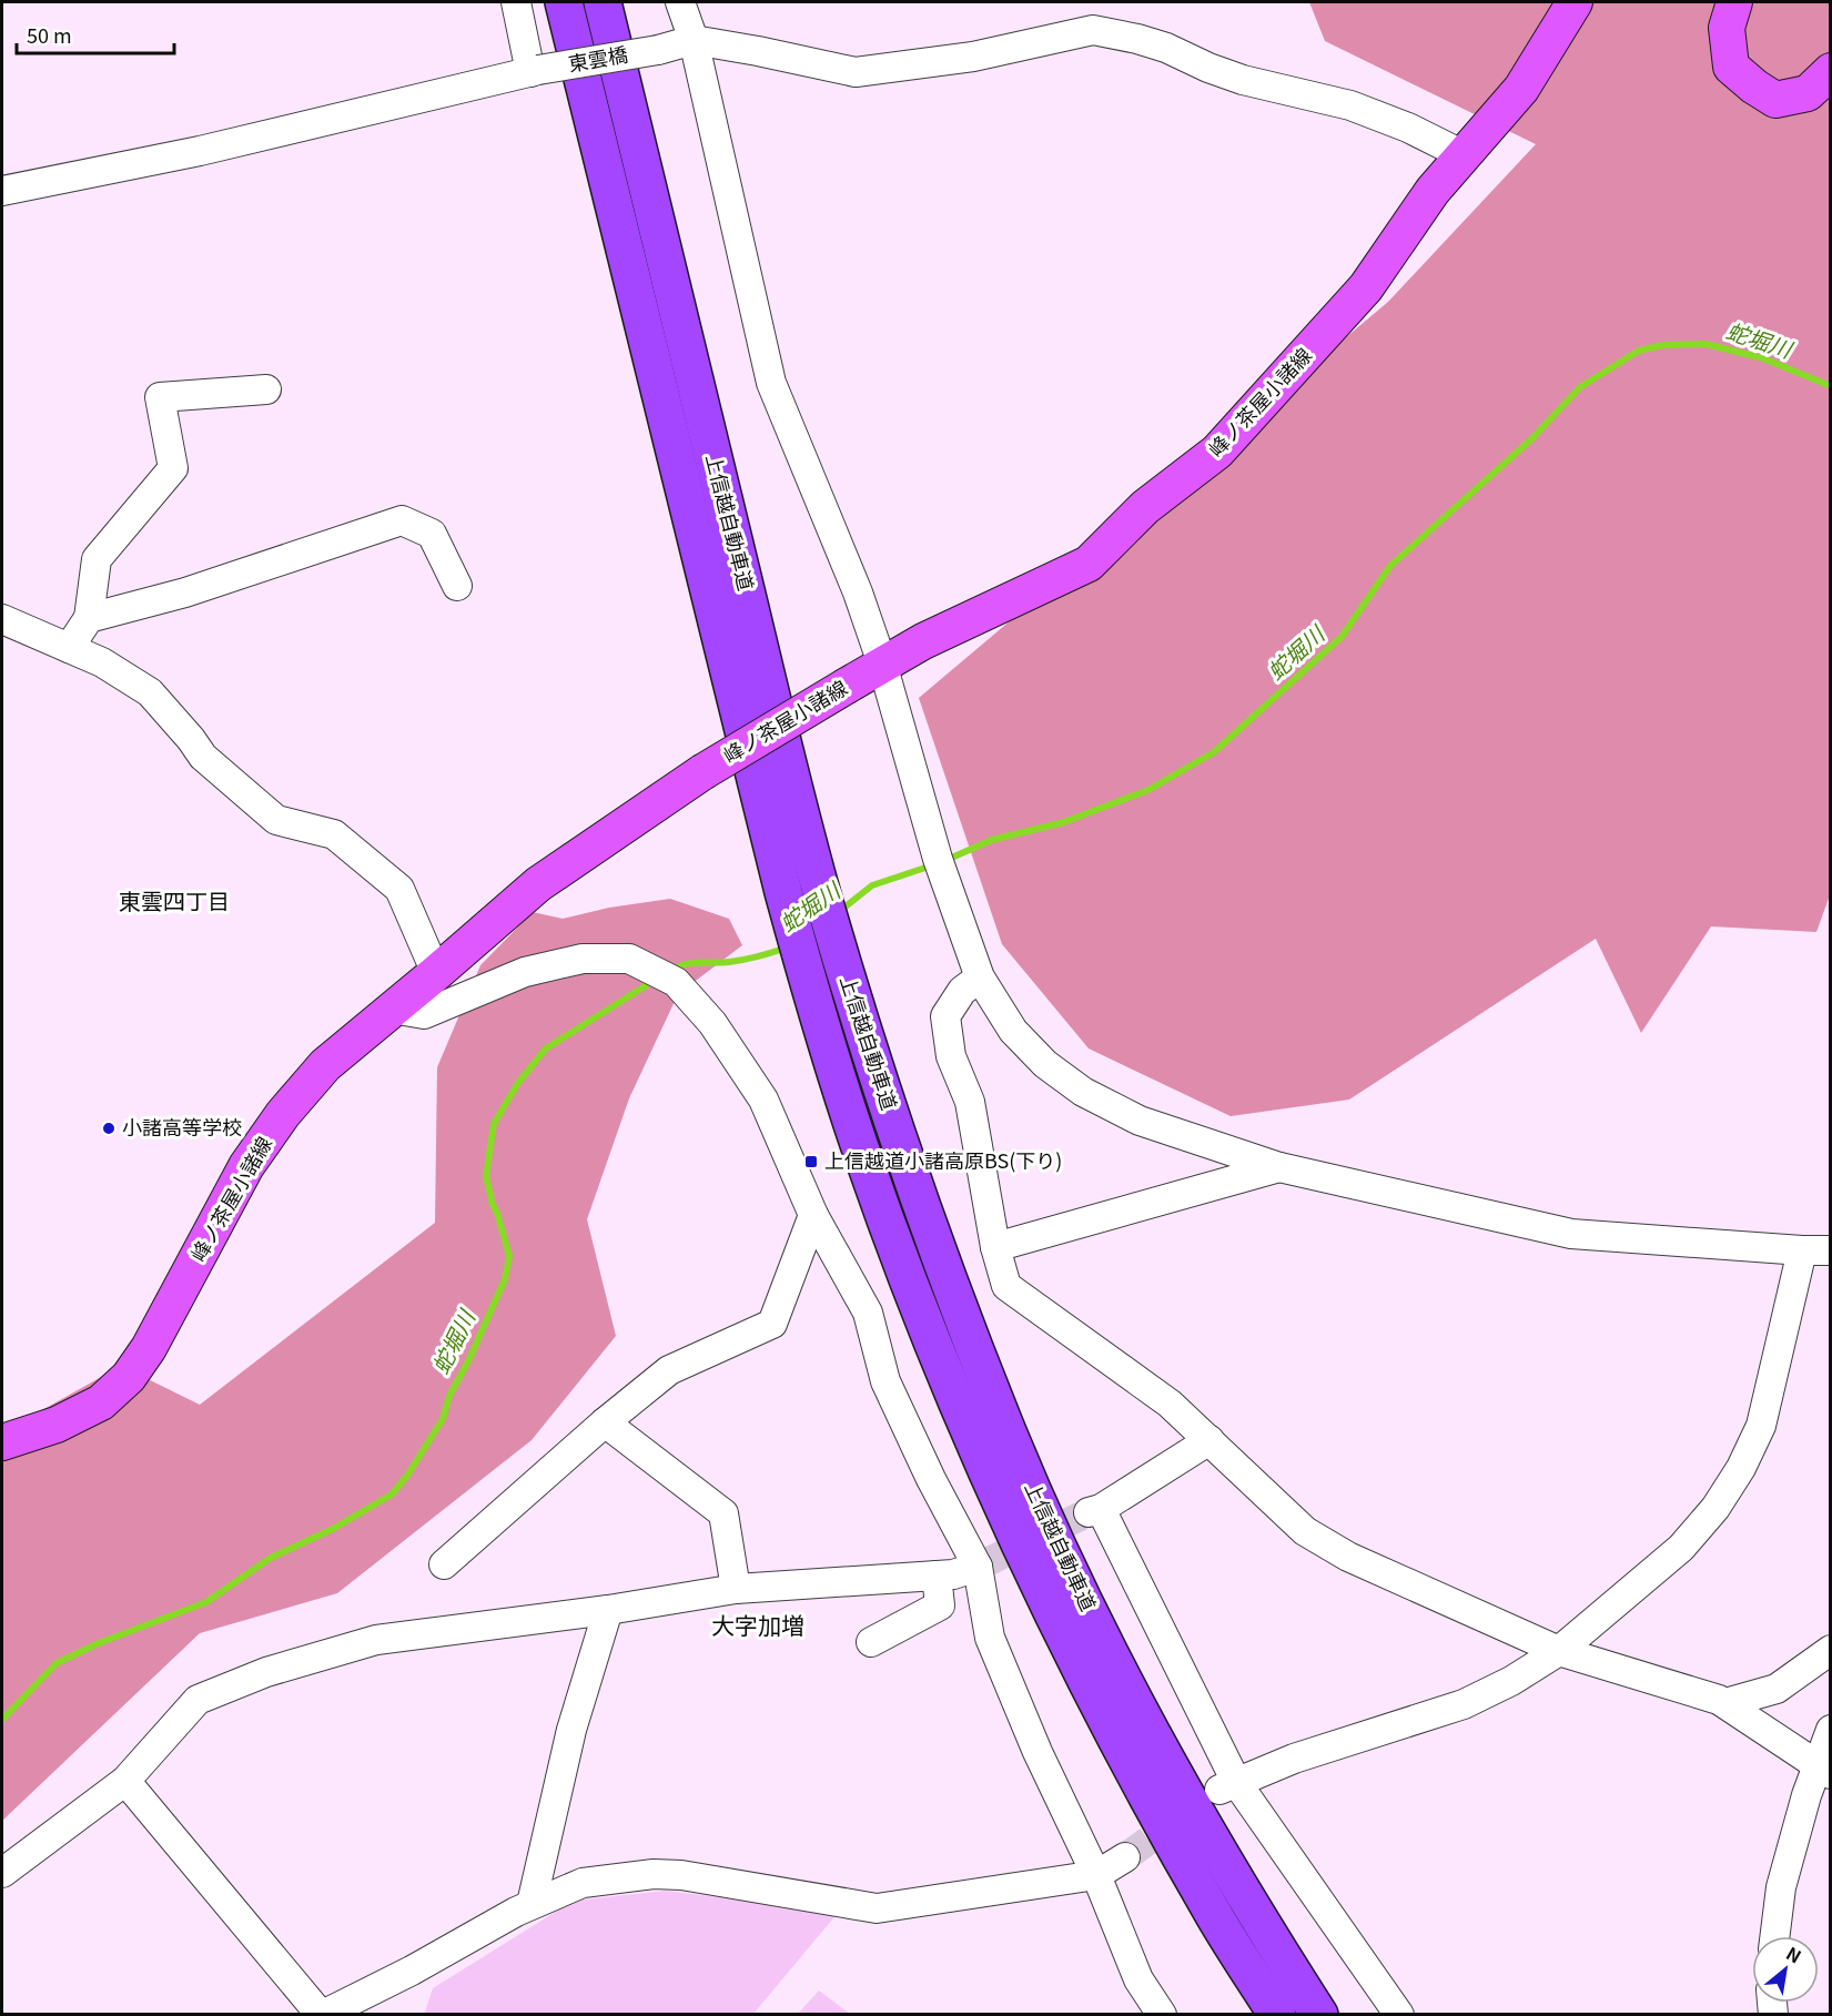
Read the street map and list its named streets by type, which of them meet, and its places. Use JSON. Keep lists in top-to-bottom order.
{
  "streets": {
    "highway": ["上信越自動車道"],
    "main road": ["峰ノ茶屋小諸線"],
    "street": ["東雲橋"]
  },
  "districts": ["東雲四丁目", "大字加増"],
  "water": ["蛇堀川"],
  "places": {
    "other": ["小諸高等学校"],
    "transit": ["上信越道小諸高原BS(下り)"]
  },
  "scale_bar": "50 m",
  "north": "top right"
}
